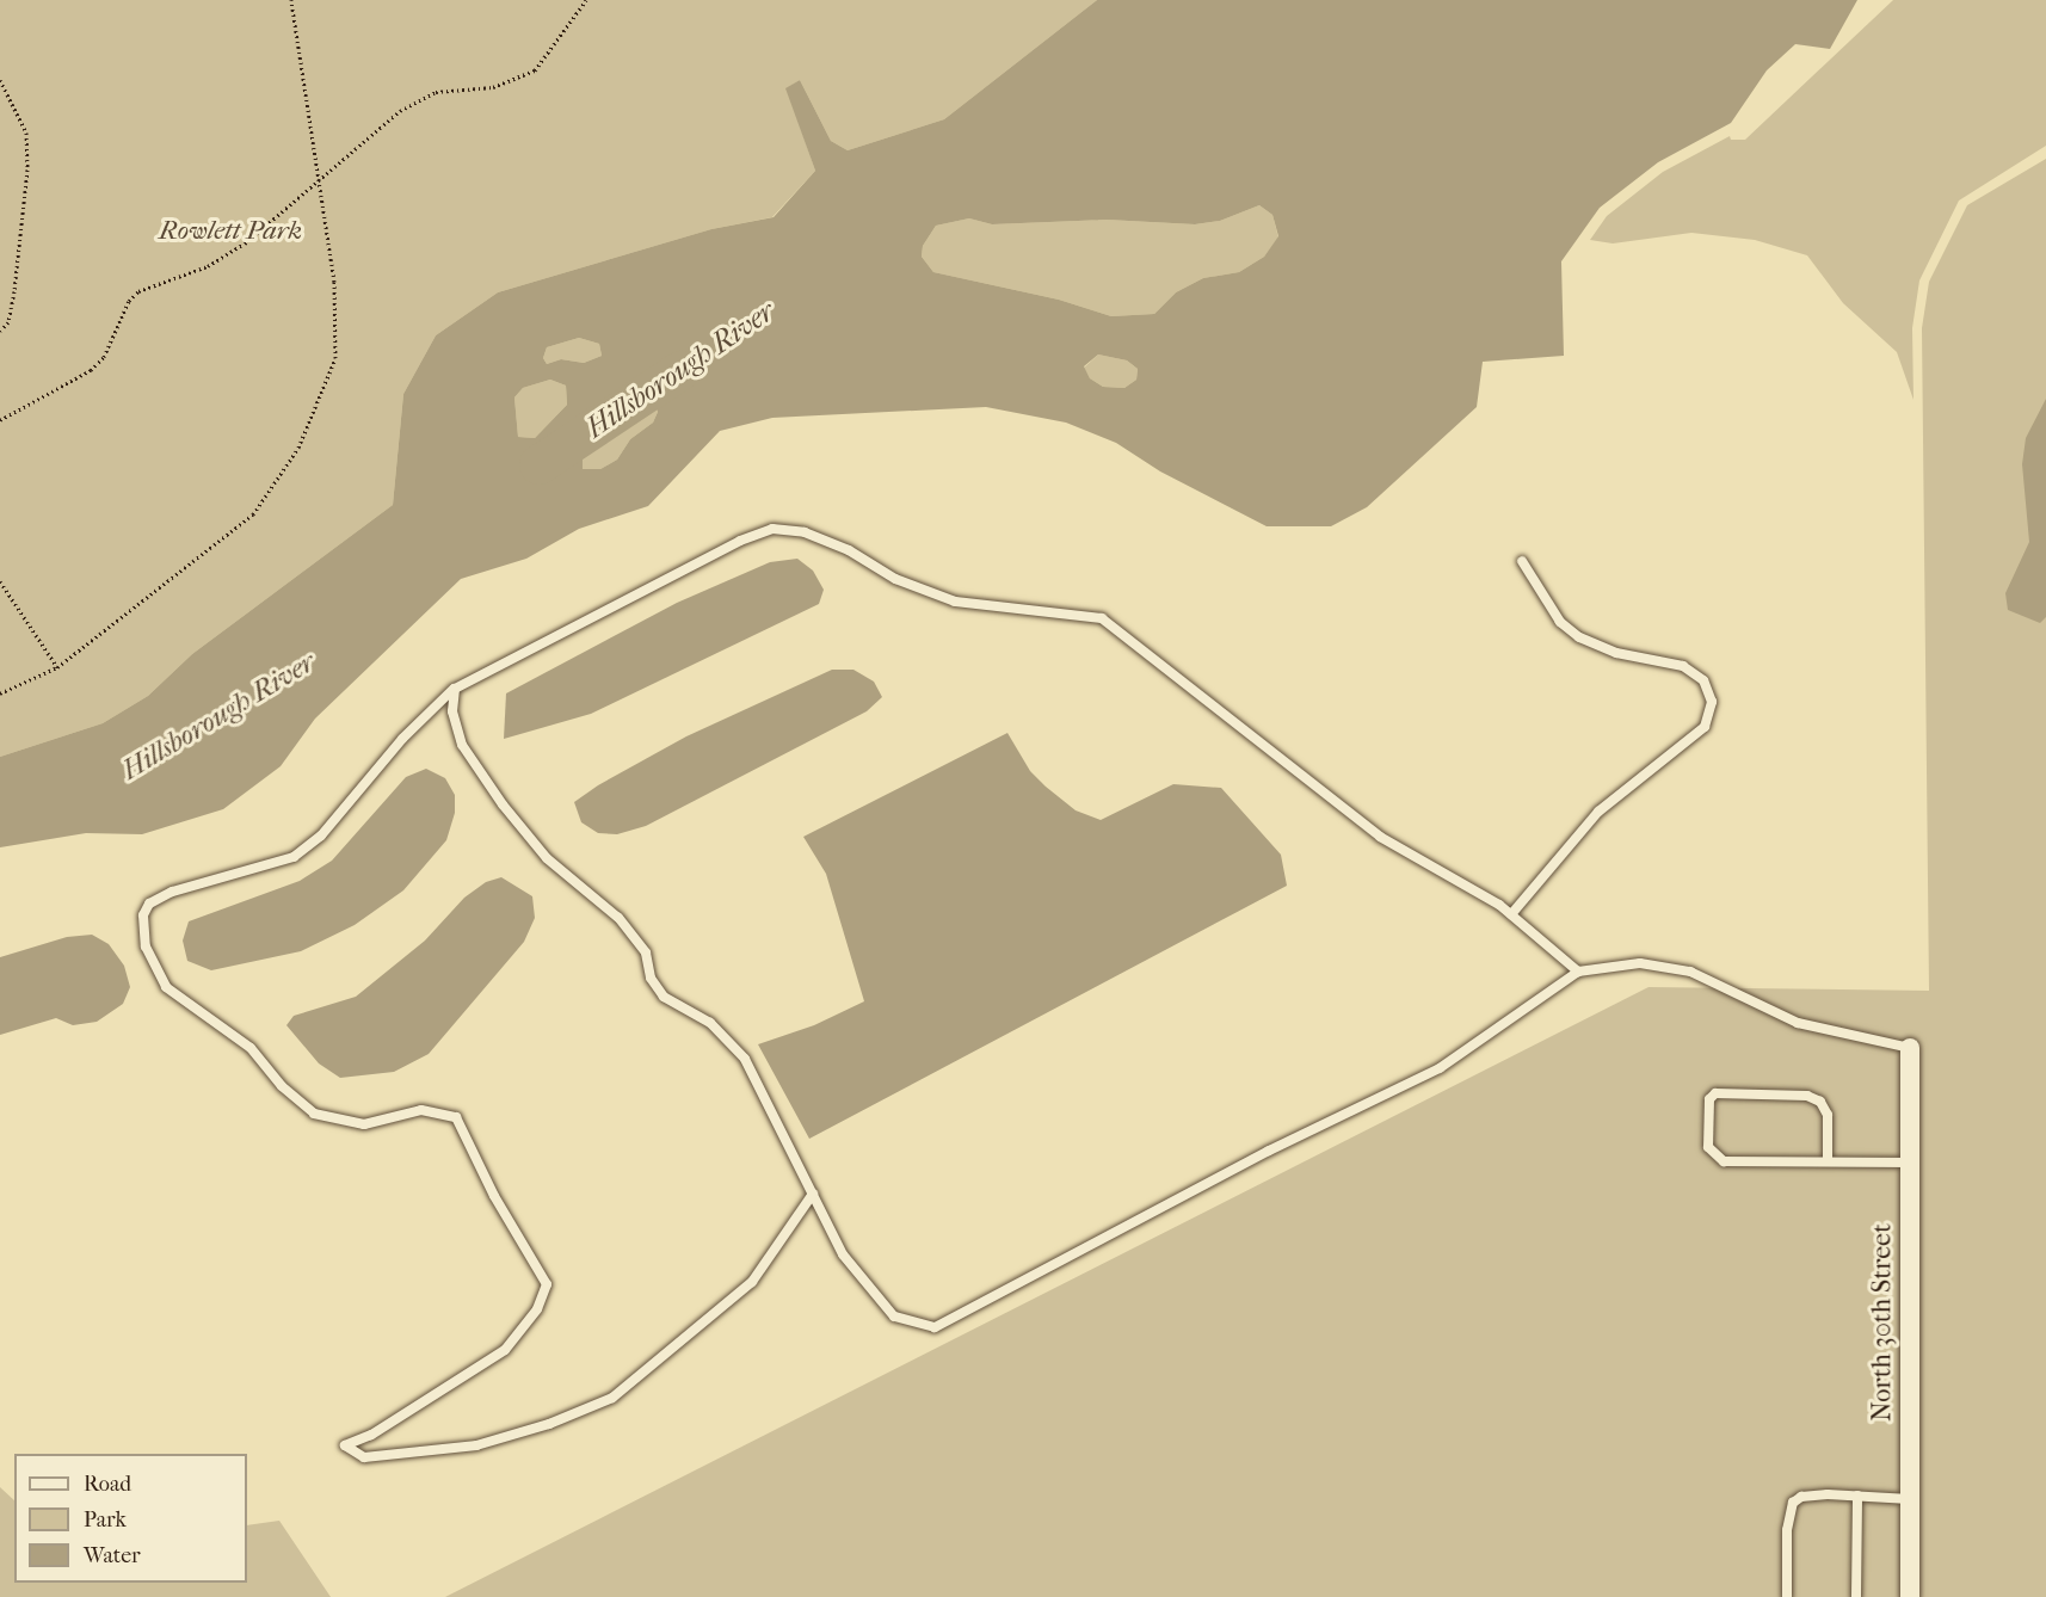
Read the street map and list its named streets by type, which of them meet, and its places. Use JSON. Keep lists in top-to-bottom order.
{
  "streets": {
    "street": ["North 30th Street"]
  },
  "water": ["Hillsborough River"],
  "parks": ["Rowlett Park"],
  "legend": ["Road", "Park", "Water"]
}
